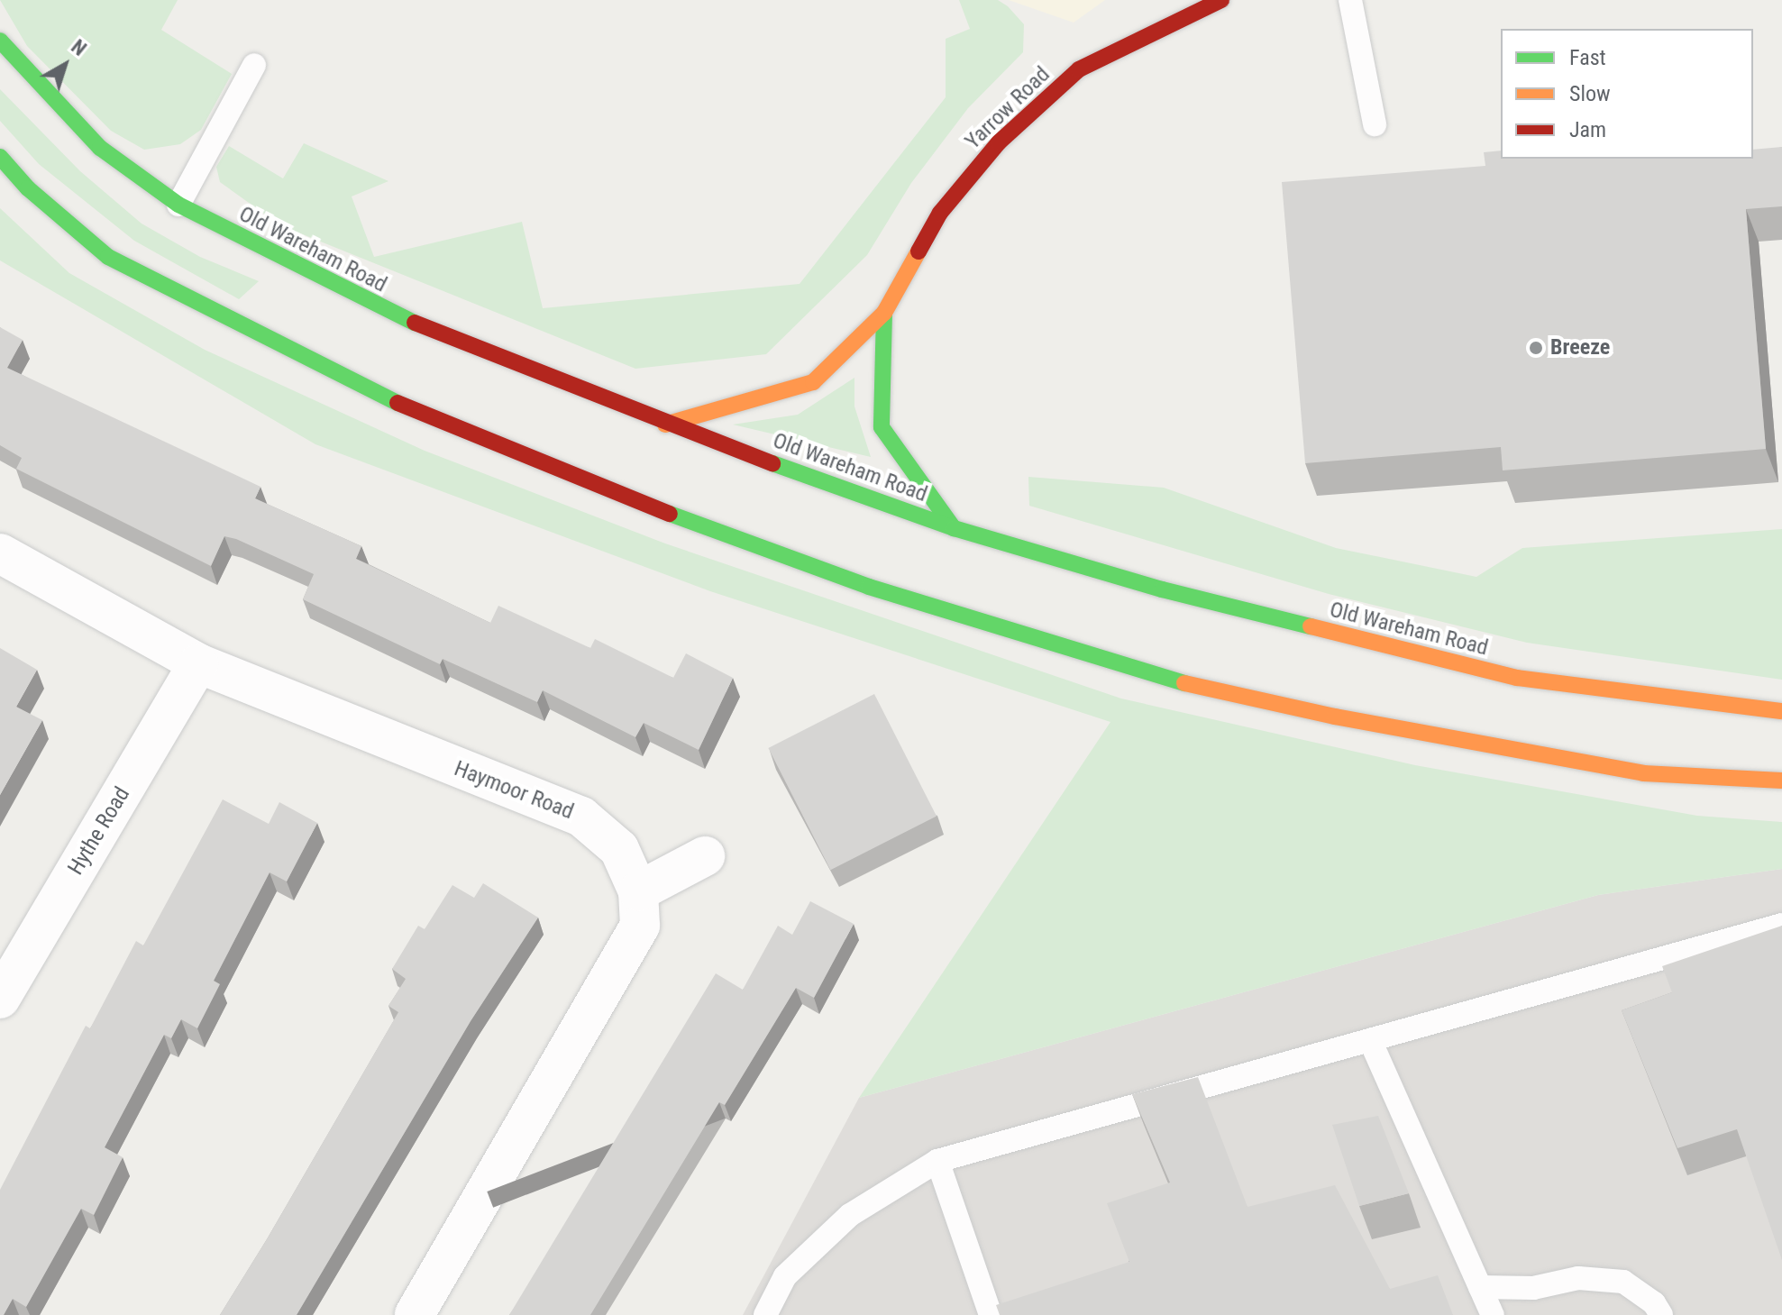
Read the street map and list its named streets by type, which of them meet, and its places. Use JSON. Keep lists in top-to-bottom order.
{
  "streets": {
    "street": [
      "Yarrow Road",
      "Old Wareham Road",
      "Haymoor Road",
      "Hythe Road"
    ]
  },
  "crossings": [
    ["Yarrow Road", "Old Wareham Road"],
    ["Haymoor Road", "Hythe Road"]
  ],
  "places": ["Breeze"],
  "legend": ["Fast", "Slow", "Jam"],
  "north": "top right"
}
